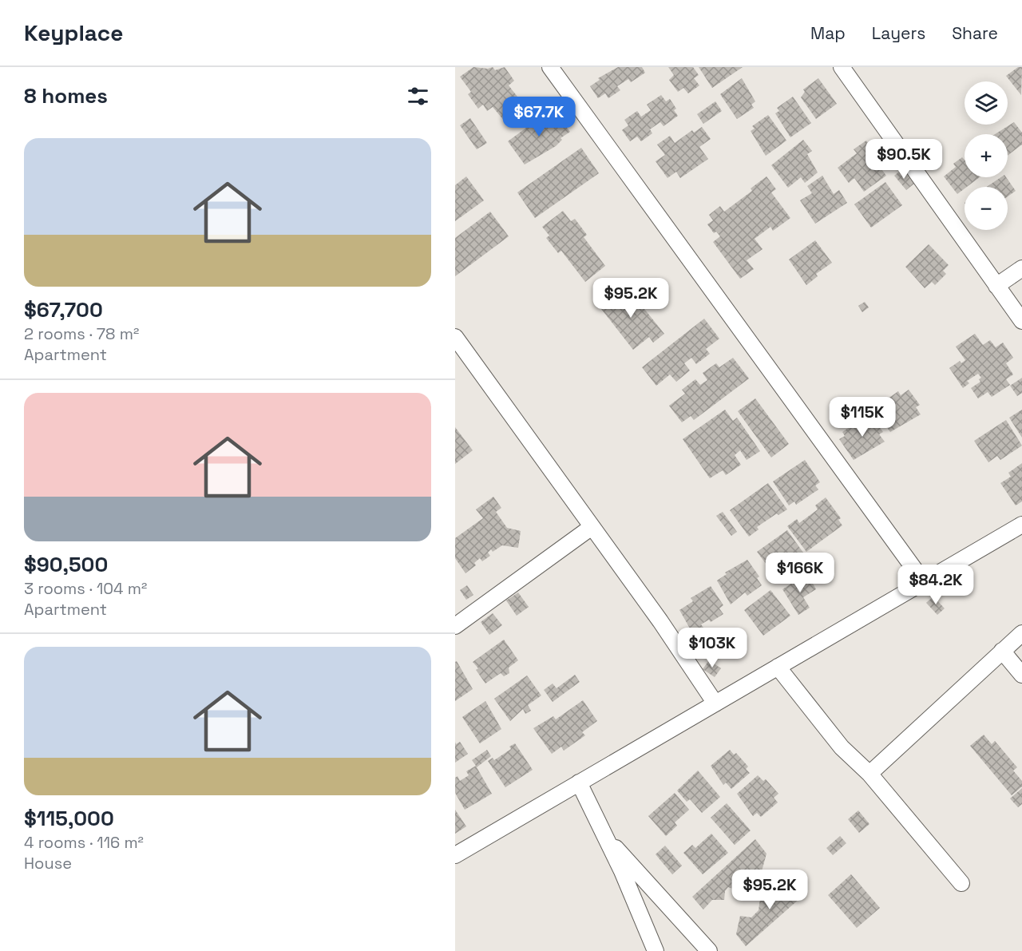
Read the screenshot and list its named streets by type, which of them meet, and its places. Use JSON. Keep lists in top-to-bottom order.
{
  "page": {
    "header": "Keyplace",
    "nav": ["Map", "Layers", "Share"],
    "heading": "8 homes",
    "map_buttons": ["+", "−"],
    "price": [
      "$67.7K",
      "$90.5K",
      "$95.2K",
      "$115K",
      "$166K",
      "$84.2K",
      "$103K",
      "$95.2K"
    ],
    "list": [
      {
        "name": "$67,700",
        "note": "2 rooms · 78 m² · Apartment"
      },
      {
        "name": "$90,500",
        "note": "3 rooms · 104 m² · Apartment"
      },
      {
        "name": "$115,000",
        "note": "4 rooms · 116 m² · House"
      }
    ]
  }
}
